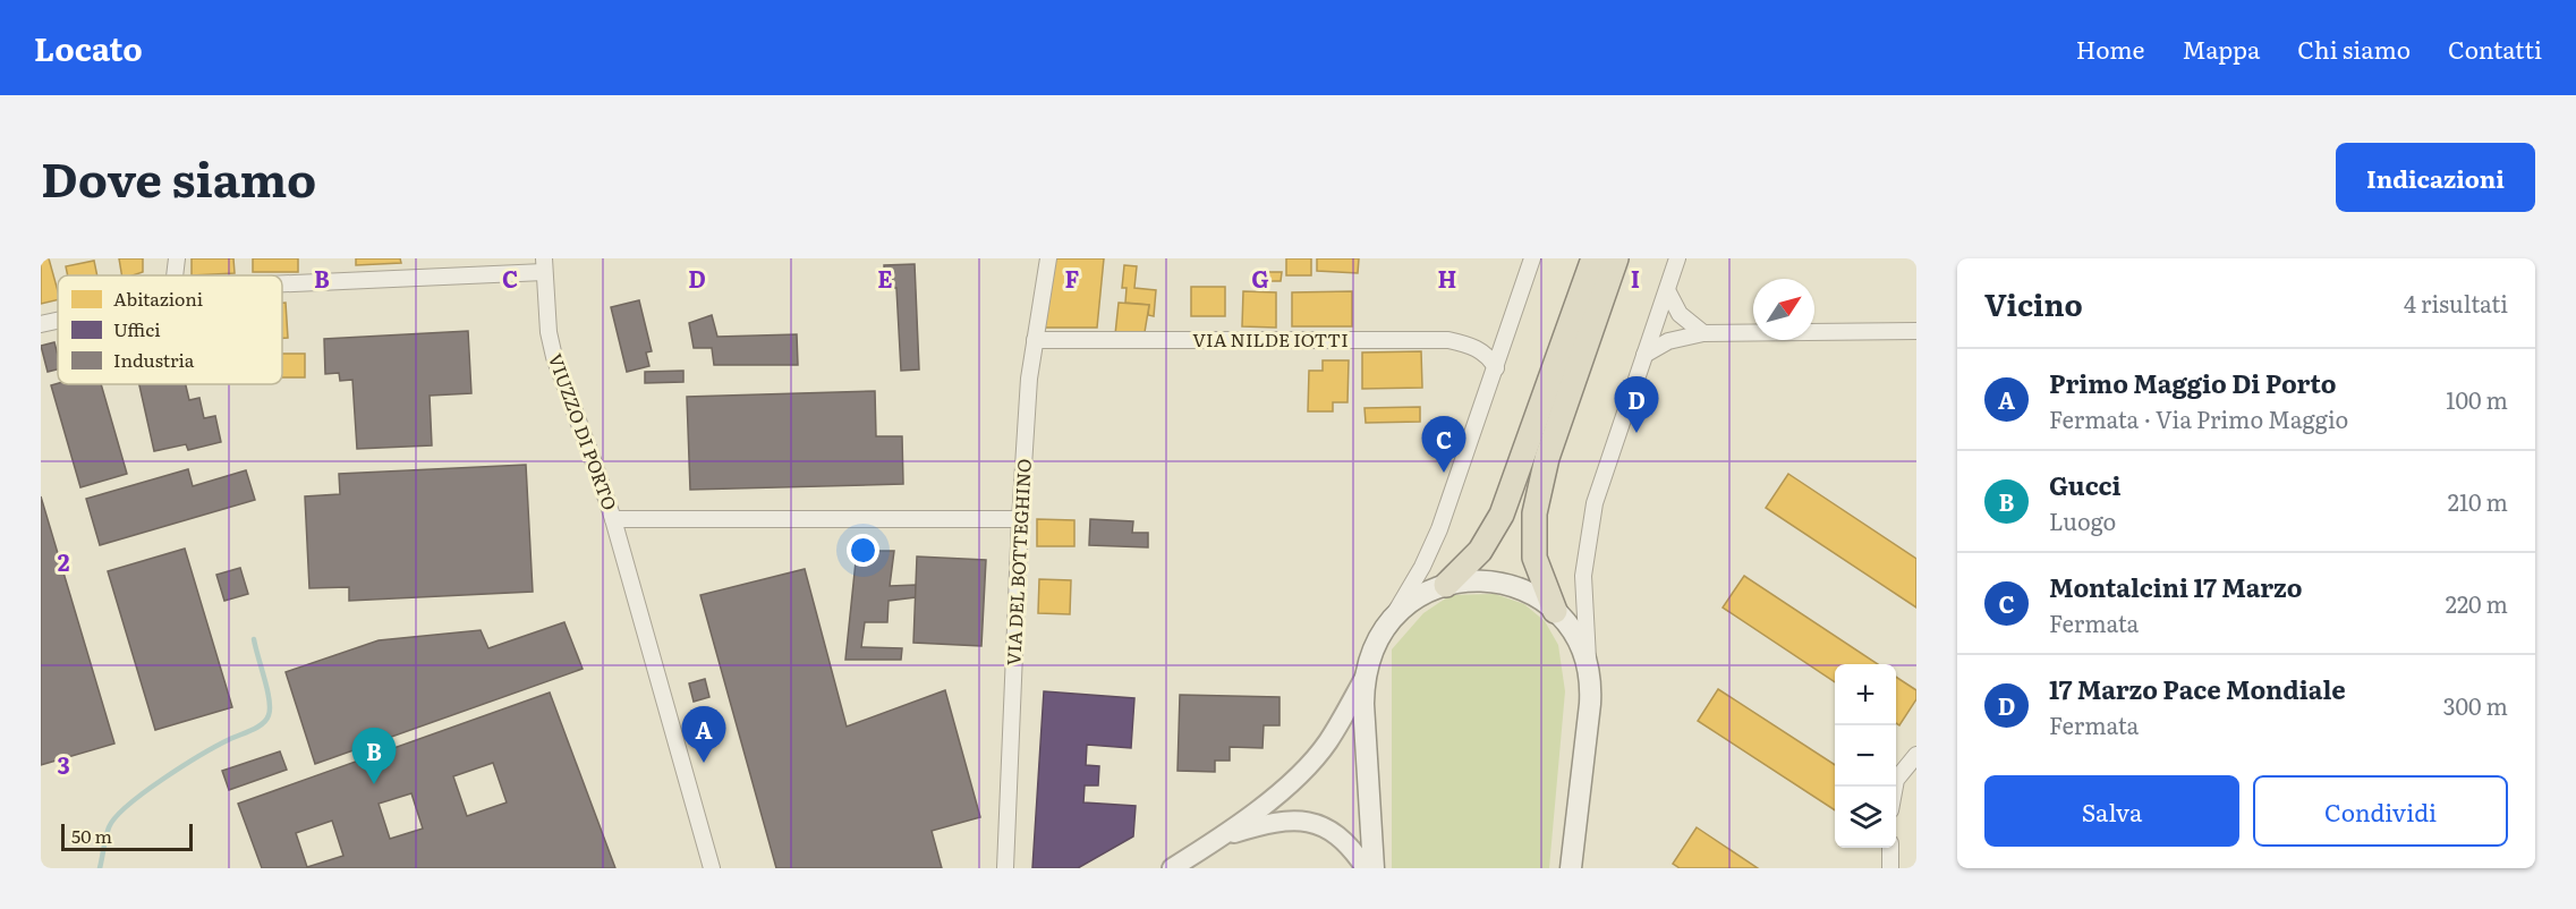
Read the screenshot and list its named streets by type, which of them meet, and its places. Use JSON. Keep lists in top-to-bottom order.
{
  "streets": {
    "street": ["VIA NILDE IOTTI", "VIUZZO DI PORTO", "VIA DEL BOTTEGHINO"]
  },
  "crossings": [
    ["VIA NILDE IOTTI", "VIA DEL BOTTEGHINO"],
    ["VIUZZO DI PORTO", "VIA DEL BOTTEGHINO"]
  ],
  "legend": ["Abitazioni", "Uffici", "Industria"],
  "scale_bar": "50 m",
  "north": "top right",
  "page": {
    "header": "Locato",
    "nav": [
      "Home",
      "Mappa",
      "Chi siamo",
      "Contatti"
    ],
    "title": "Dove siamo",
    "buttons": [
      "Indicazioni",
      ["Salva", "Condividi"]
    ],
    "heading": ["Vicino", "4 risultati"],
    "list": [
      {
        "mark": "A",
        "name": "Primo Maggio Di Porto",
        "note": "Fermata · Via Primo Maggio",
        "value": "100 m"
      },
      {
        "mark": "B",
        "name": "Gucci",
        "note": "Luogo",
        "value": "210 m"
      },
      {
        "mark": "C",
        "name": "Montalcini 17 Marzo",
        "note": "Fermata",
        "value": "220 m"
      },
      {
        "mark": "D",
        "name": "17 Marzo Pace Mondiale",
        "note": "Fermata",
        "value": "300 m"
      }
    ],
    "pins": [
      "D",
      "C",
      "A",
      "B"
    ],
    "map_buttons": ["+", "−"],
    "scale": "50 m"
  },
  "grid": {
    "columns": [
      "B",
      "C",
      "D",
      "E",
      "F",
      "G",
      "H",
      "I"
    ],
    "rows": ["2", "3"]
  }
}
